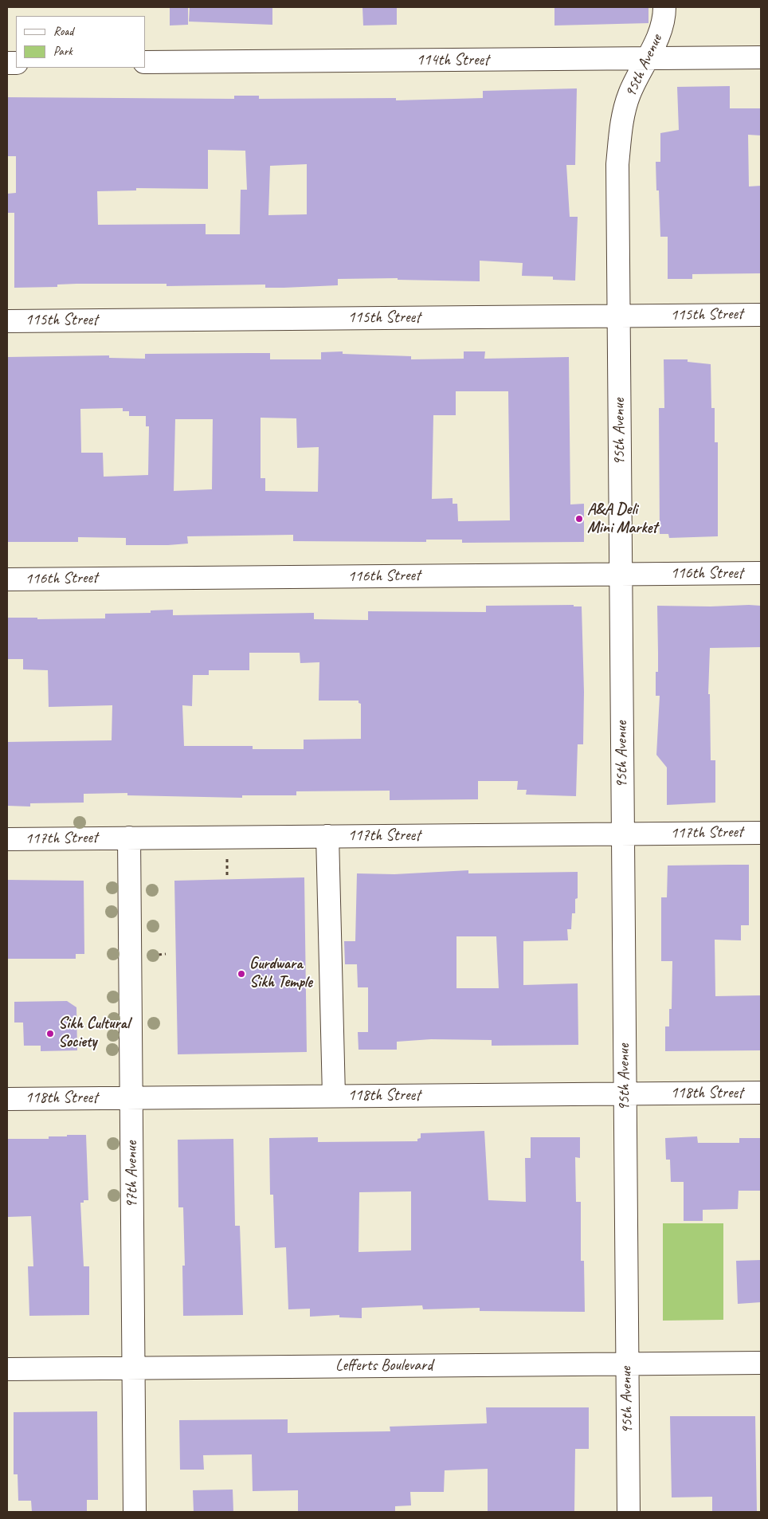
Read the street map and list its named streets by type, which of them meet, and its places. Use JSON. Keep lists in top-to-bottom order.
{
  "streets": {
    "street": [
      "114th Street",
      "95th Avenue",
      "115th Street",
      "116th Street",
      "117th Street",
      "118th Street",
      "97th Avenue",
      "Lefferts Boulevard"
    ]
  },
  "crossings": [
    ["114th Street", "95th Avenue"],
    ["95th Avenue", "115th Street"],
    ["95th Avenue", "116th Street"],
    ["95th Avenue", "117th Street"],
    ["95th Avenue", "118th Street"],
    ["95th Avenue", "Lefferts Boulevard"],
    ["117th Street", "97th Avenue"],
    ["118th Street", "97th Avenue"],
    ["97th Avenue", "Lefferts Boulevard"]
  ],
  "places": ["A&A Deli Mini Market", "Gurdwara Sikh Temple", "Sikh Cultural Society"],
  "legend": ["Road", "Park"]
}
